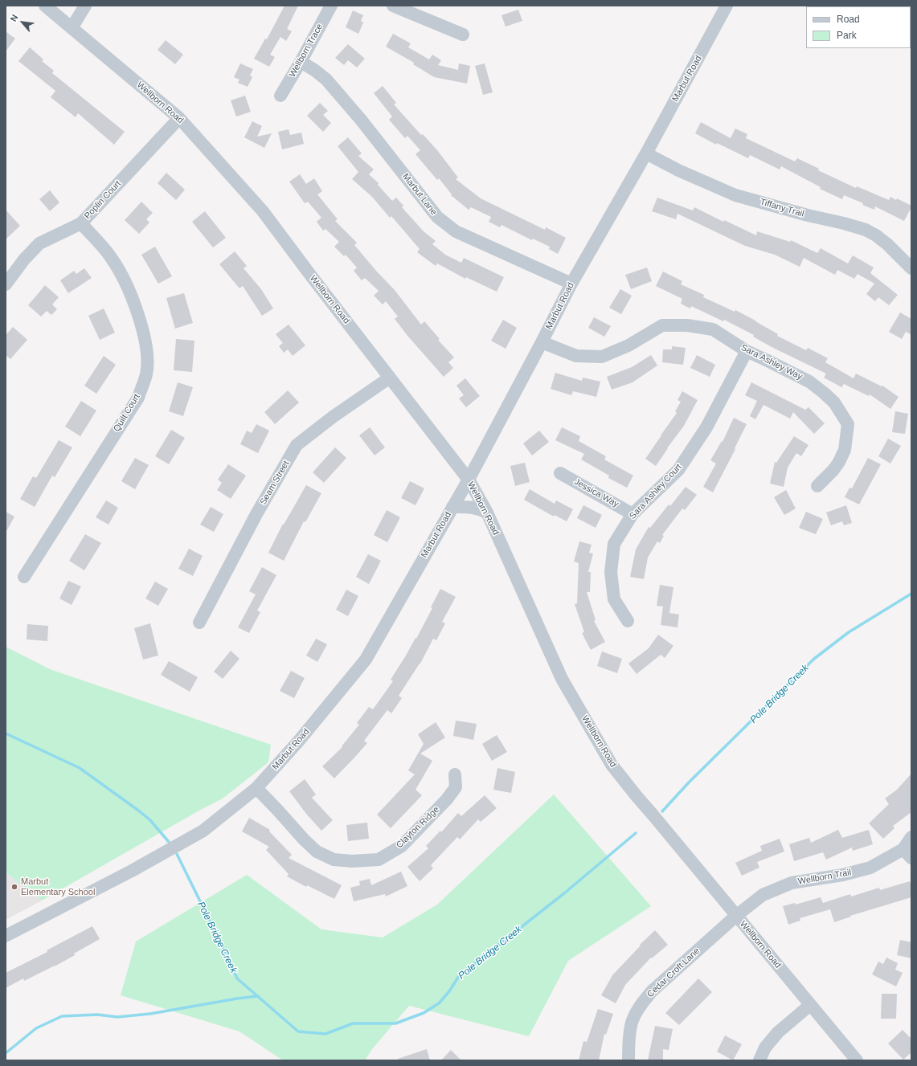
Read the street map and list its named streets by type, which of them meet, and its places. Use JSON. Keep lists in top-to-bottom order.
{
  "streets": {
    "street": [
      "Wellborn Trace",
      "Marbut Road",
      "Wellborn Road",
      "Marbut Lane",
      "Poplin Court",
      "Tiffany Trail",
      "Sara Ashley Way",
      "Quilt Court",
      "Seam Street",
      "Sara Ashley Court",
      "Jessica Way",
      "Clayton Ridge",
      "Wellborn Trail",
      "Cedar Croft Lane"
    ]
  },
  "crossings": [
    ["Wellborn Trace", "Marbut Lane"],
    ["Marbut Road", "Wellborn Road"],
    ["Marbut Road", "Marbut Lane"],
    ["Marbut Road", "Tiffany Trail"],
    ["Marbut Road", "Sara Ashley Way"],
    ["Marbut Road", "Clayton Ridge"],
    ["Wellborn Road", "Poplin Court"],
    ["Wellborn Road", "Seam Street"],
    ["Wellborn Road", "Wellborn Trail"],
    ["Wellborn Road", "Cedar Croft Lane"],
    ["Poplin Court", "Quilt Court"],
    ["Sara Ashley Way", "Sara Ashley Court"],
    ["Sara Ashley Court", "Jessica Way"],
    ["Wellborn Trail", "Cedar Croft Lane"]
  ],
  "water": ["Pole Bridge Creek"],
  "places": ["Marbut Elementary School"],
  "legend": ["Road", "Park"],
  "north": "top left"
}
